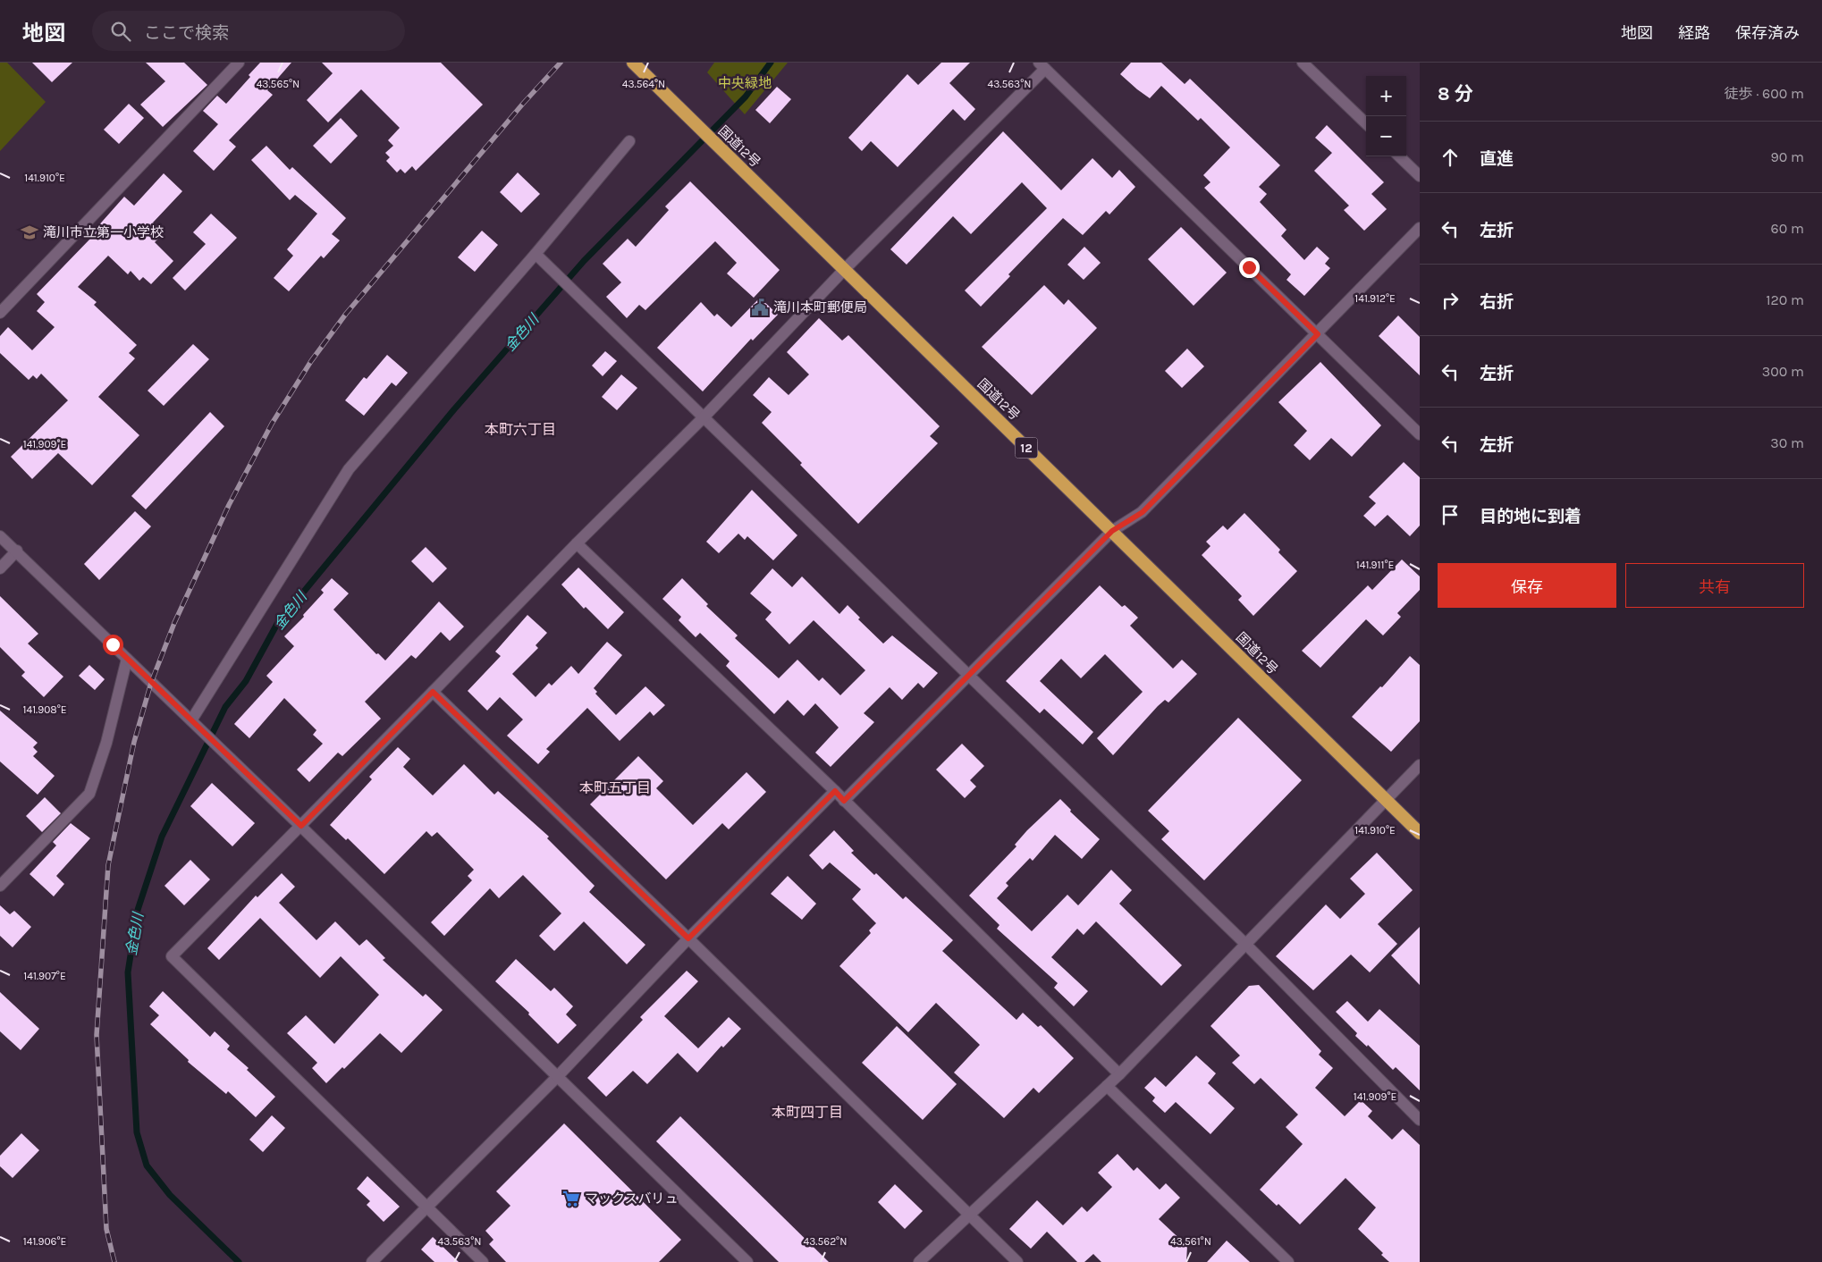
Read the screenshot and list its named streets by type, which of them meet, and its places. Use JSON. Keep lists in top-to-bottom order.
{
  "streets": {
    "highway": ["国道12号", "12"]
  },
  "districts": ["本町六丁目", "本町五丁目", "本町四丁目"],
  "water": ["金色川"],
  "parks": ["中央緑地"],
  "places": {
    "school or university": ["滝川市立第一小学校"],
    "public building": ["滝川本町郵便局"],
    "supermarket": ["マックスバリュ"]
  },
  "page": {
    "header": "地図",
    "search": "ここで検索",
    "nav": ["地図", "経路", "保存済み"],
    "heading": ["8 分", "徒歩 · 600 m"],
    "map_buttons": ["+", "−"],
    "list": [
      ["直進", "90 m"],
      ["左折", "60 m"],
      ["右折", "120 m"],
      ["左折", "300 m"],
      ["左折", "30 m"],
      "目的地に到着"
    ],
    "buttons": ["保存", "共有"]
  },
  "coordinates": [
    "43.565°N",
    "43.564°N",
    "43.563°N",
    "141.910°E",
    "141.912°E",
    "141.909°E",
    "141.911°E",
    "141.908°E",
    "141.907°E",
    "43.562°N",
    "43.561°N",
    "141.906°E"
  ]
}
